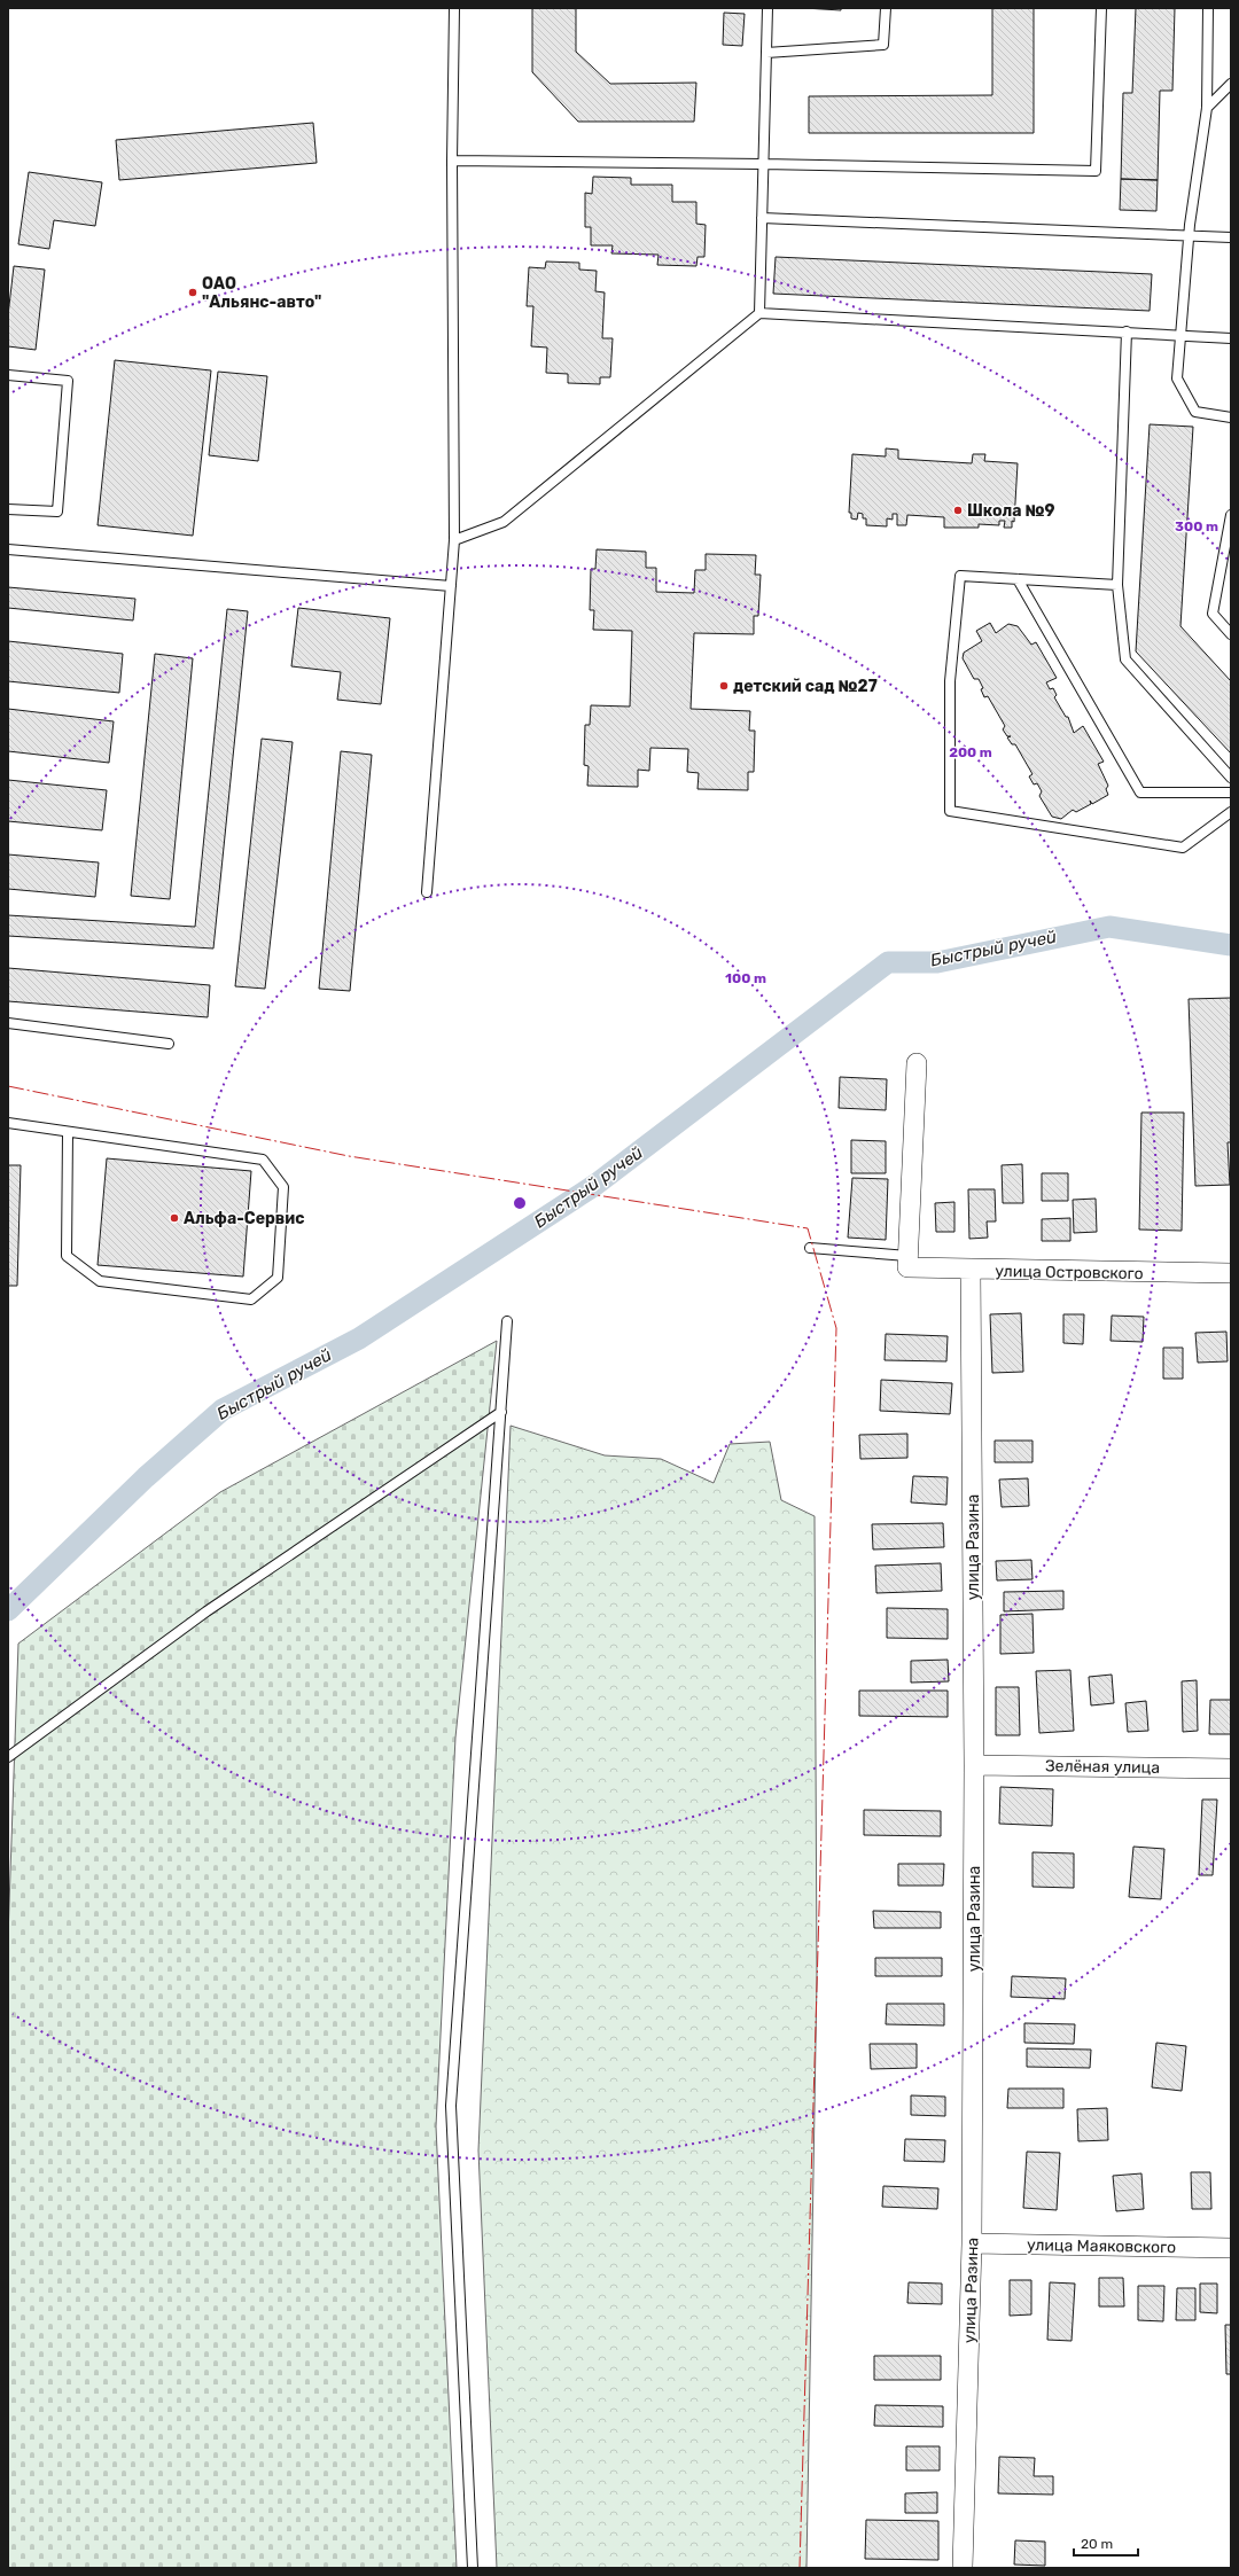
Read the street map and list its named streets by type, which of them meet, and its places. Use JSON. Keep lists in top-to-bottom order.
{
  "streets": {
    "street": [
      "улица Островского",
      "улица Разина",
      "Зелёная улица",
      "улица Маяковского"
    ]
  },
  "crossings": [
    ["улица Островского", "улица Разина"],
    ["улица Разина", "Зелёная улица"],
    ["улица Разина", "улица Маяковского"]
  ],
  "water": ["Быстрый ручей"],
  "places": [
    "ОАО \"Альянс-авто\"",
    "Школа №9",
    "детский сад №27",
    "Альфа-Сервис"
  ],
  "scale_bar": "20 m",
  "rings": ["300 m", "200 m", "100 m"]
}
